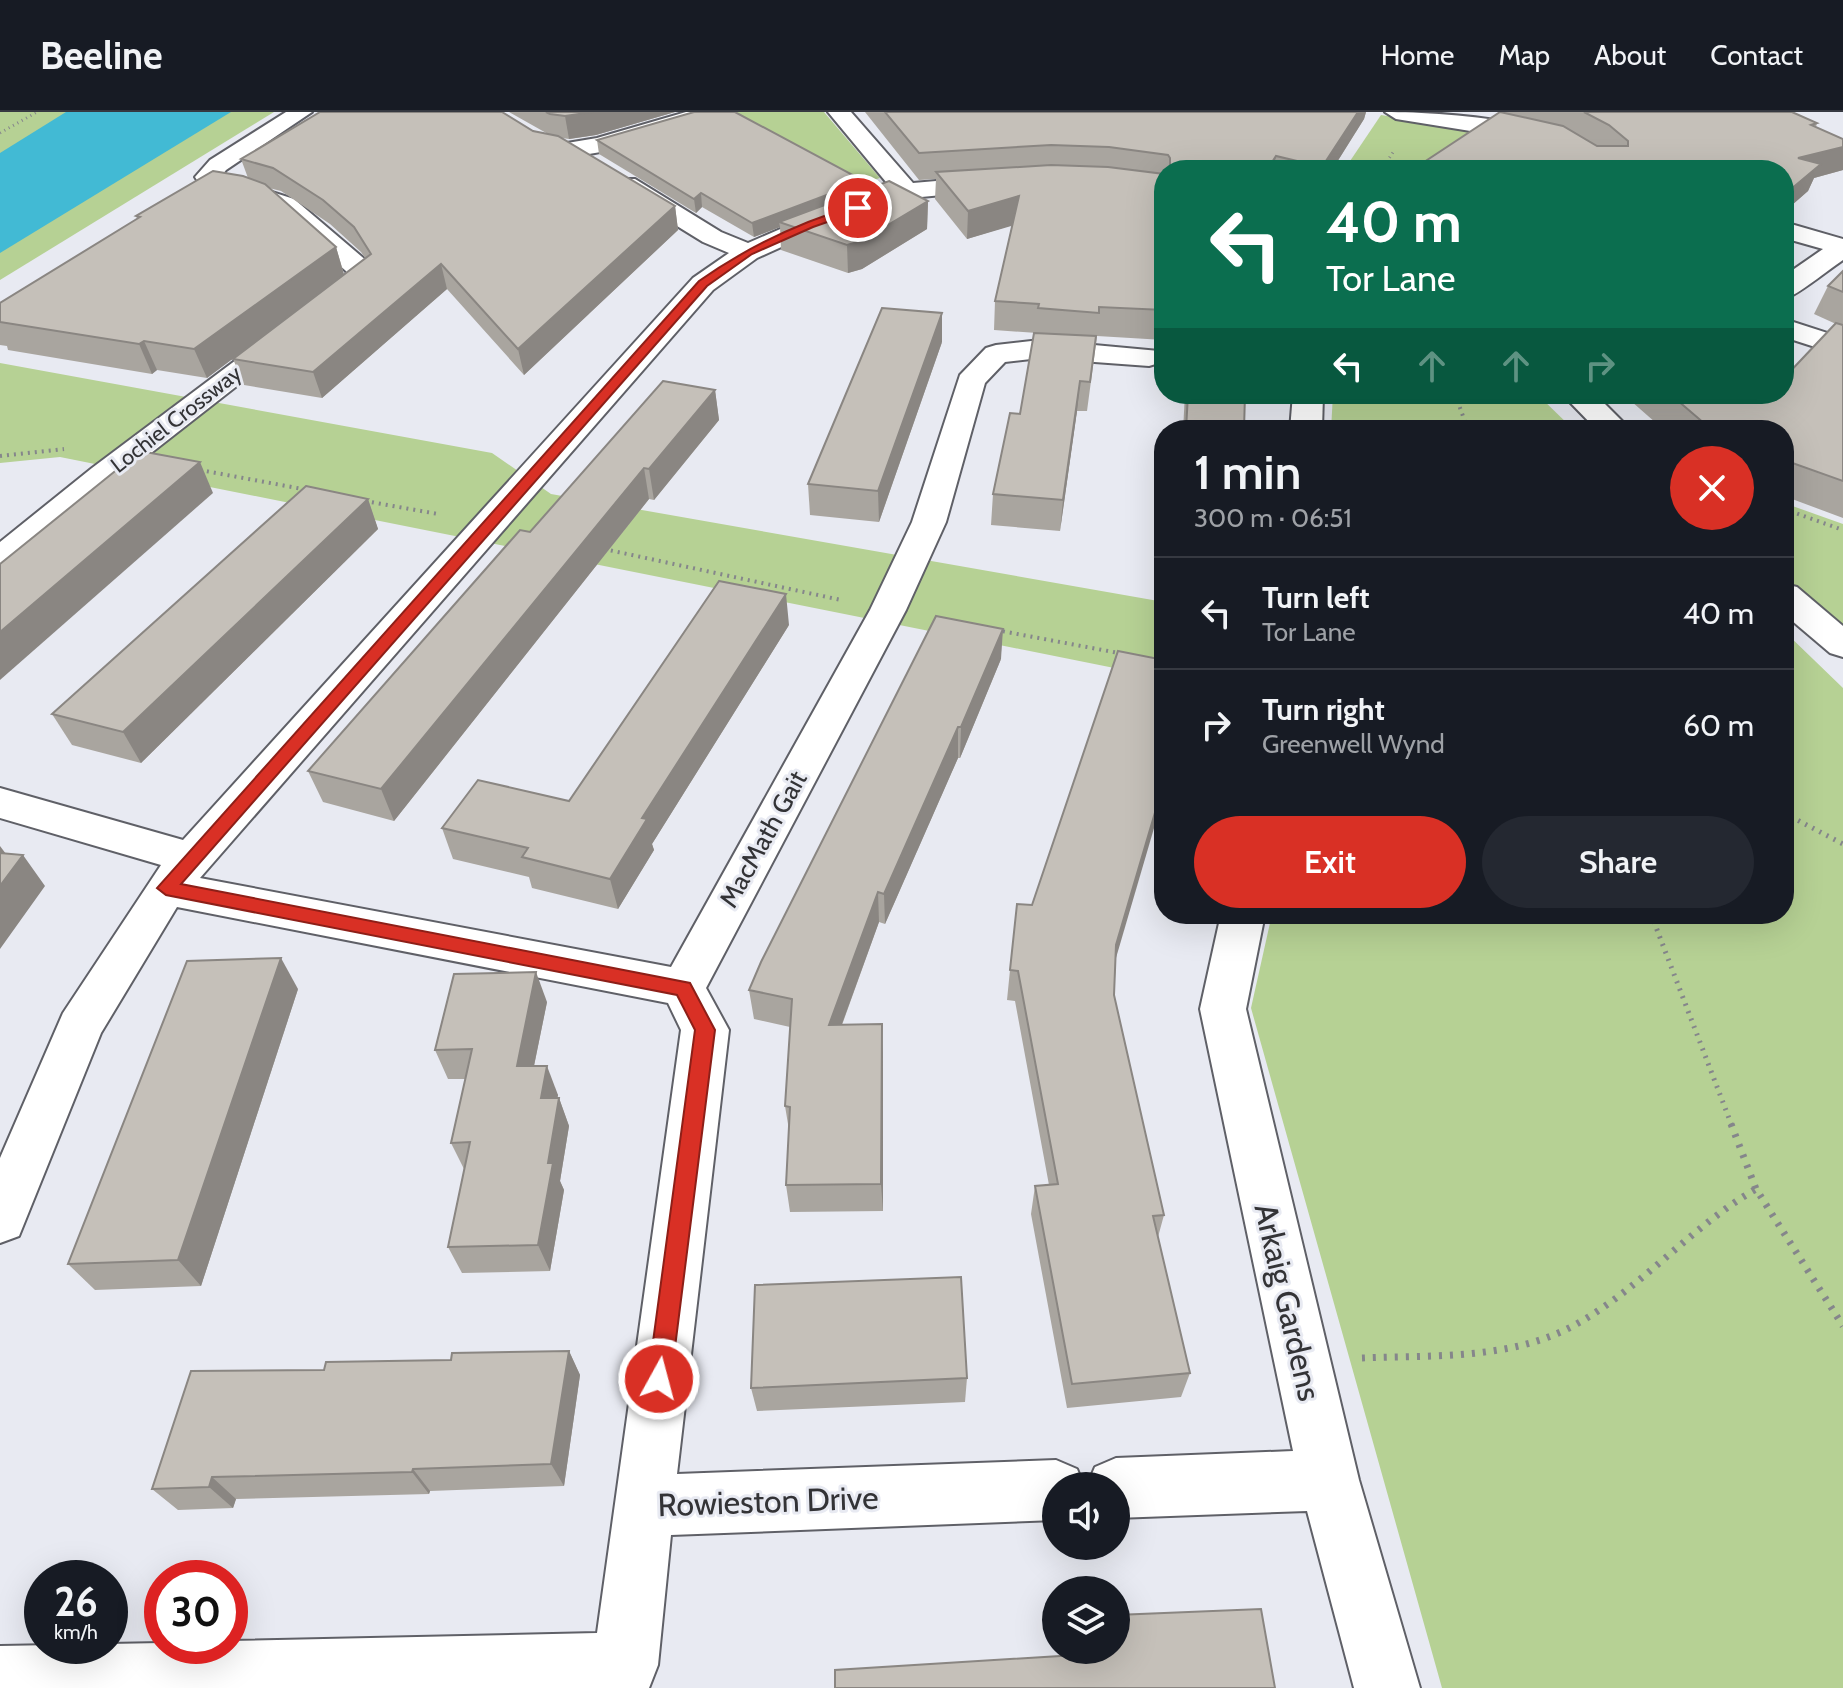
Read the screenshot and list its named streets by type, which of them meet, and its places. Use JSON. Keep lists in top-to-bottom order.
{
  "streets": {
    "street": [
      "Lochiel Crossway",
      "MacMath Gait",
      "Arkaig Gardens",
      "Rowieston Drive"
    ]
  },
  "page": {
    "header": "Beeline",
    "nav": [
      "Home",
      "Map",
      "About",
      "Contact"
    ],
    "turn": ["40 m", "Tor Lane"],
    "heading": ["1 min", "300 m · 06:51"],
    "list": [
      {
        "name": "Turn left",
        "note": "Tor Lane",
        "value": "40 m"
      },
      {
        "name": "Turn right",
        "note": "Greenwell Wynd",
        "value": "60 m"
      }
    ],
    "buttons": ["Exit", "Share"],
    "speed": "26 km/h",
    "limit": "30"
  }
}
